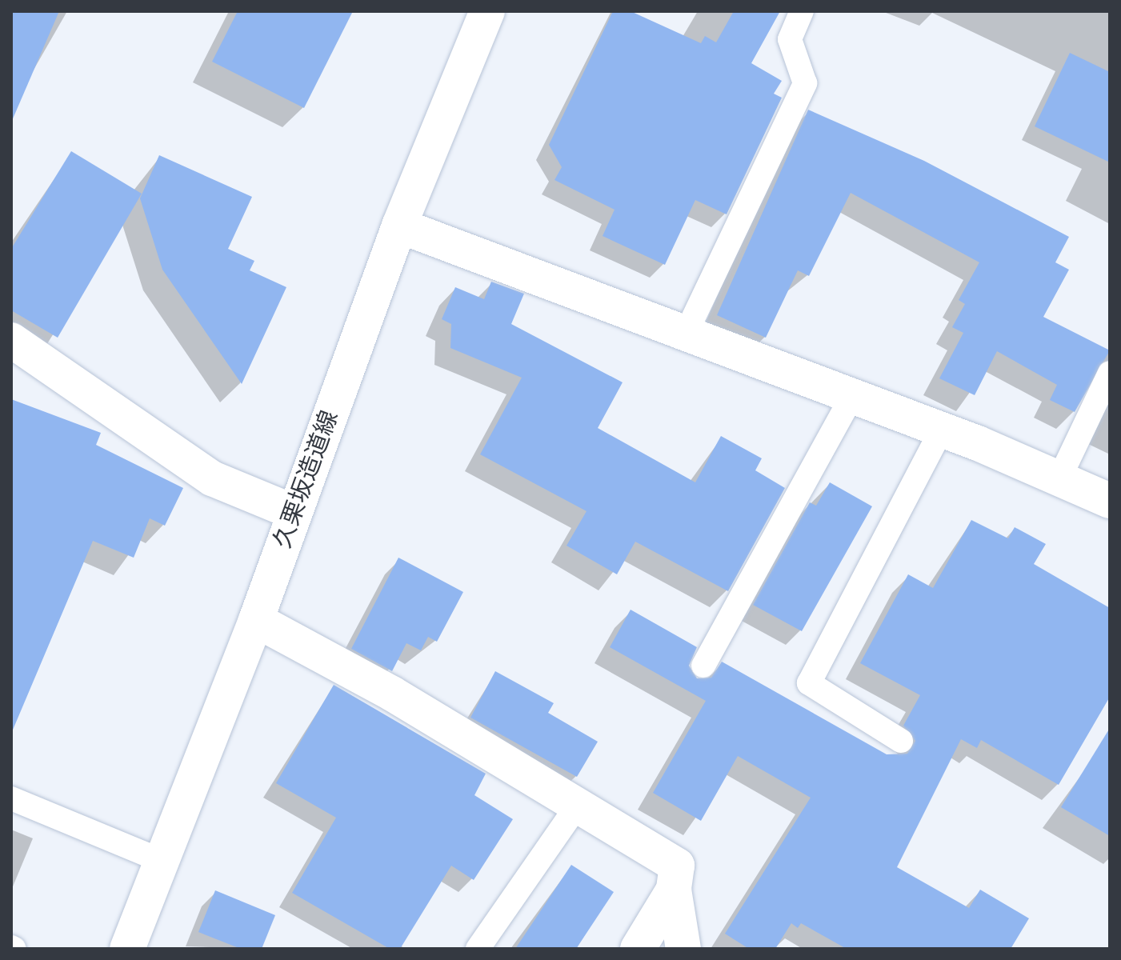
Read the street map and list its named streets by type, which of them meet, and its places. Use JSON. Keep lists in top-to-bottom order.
{
  "streets": {
    "street": ["久栗坂造道線"]
  }
}
